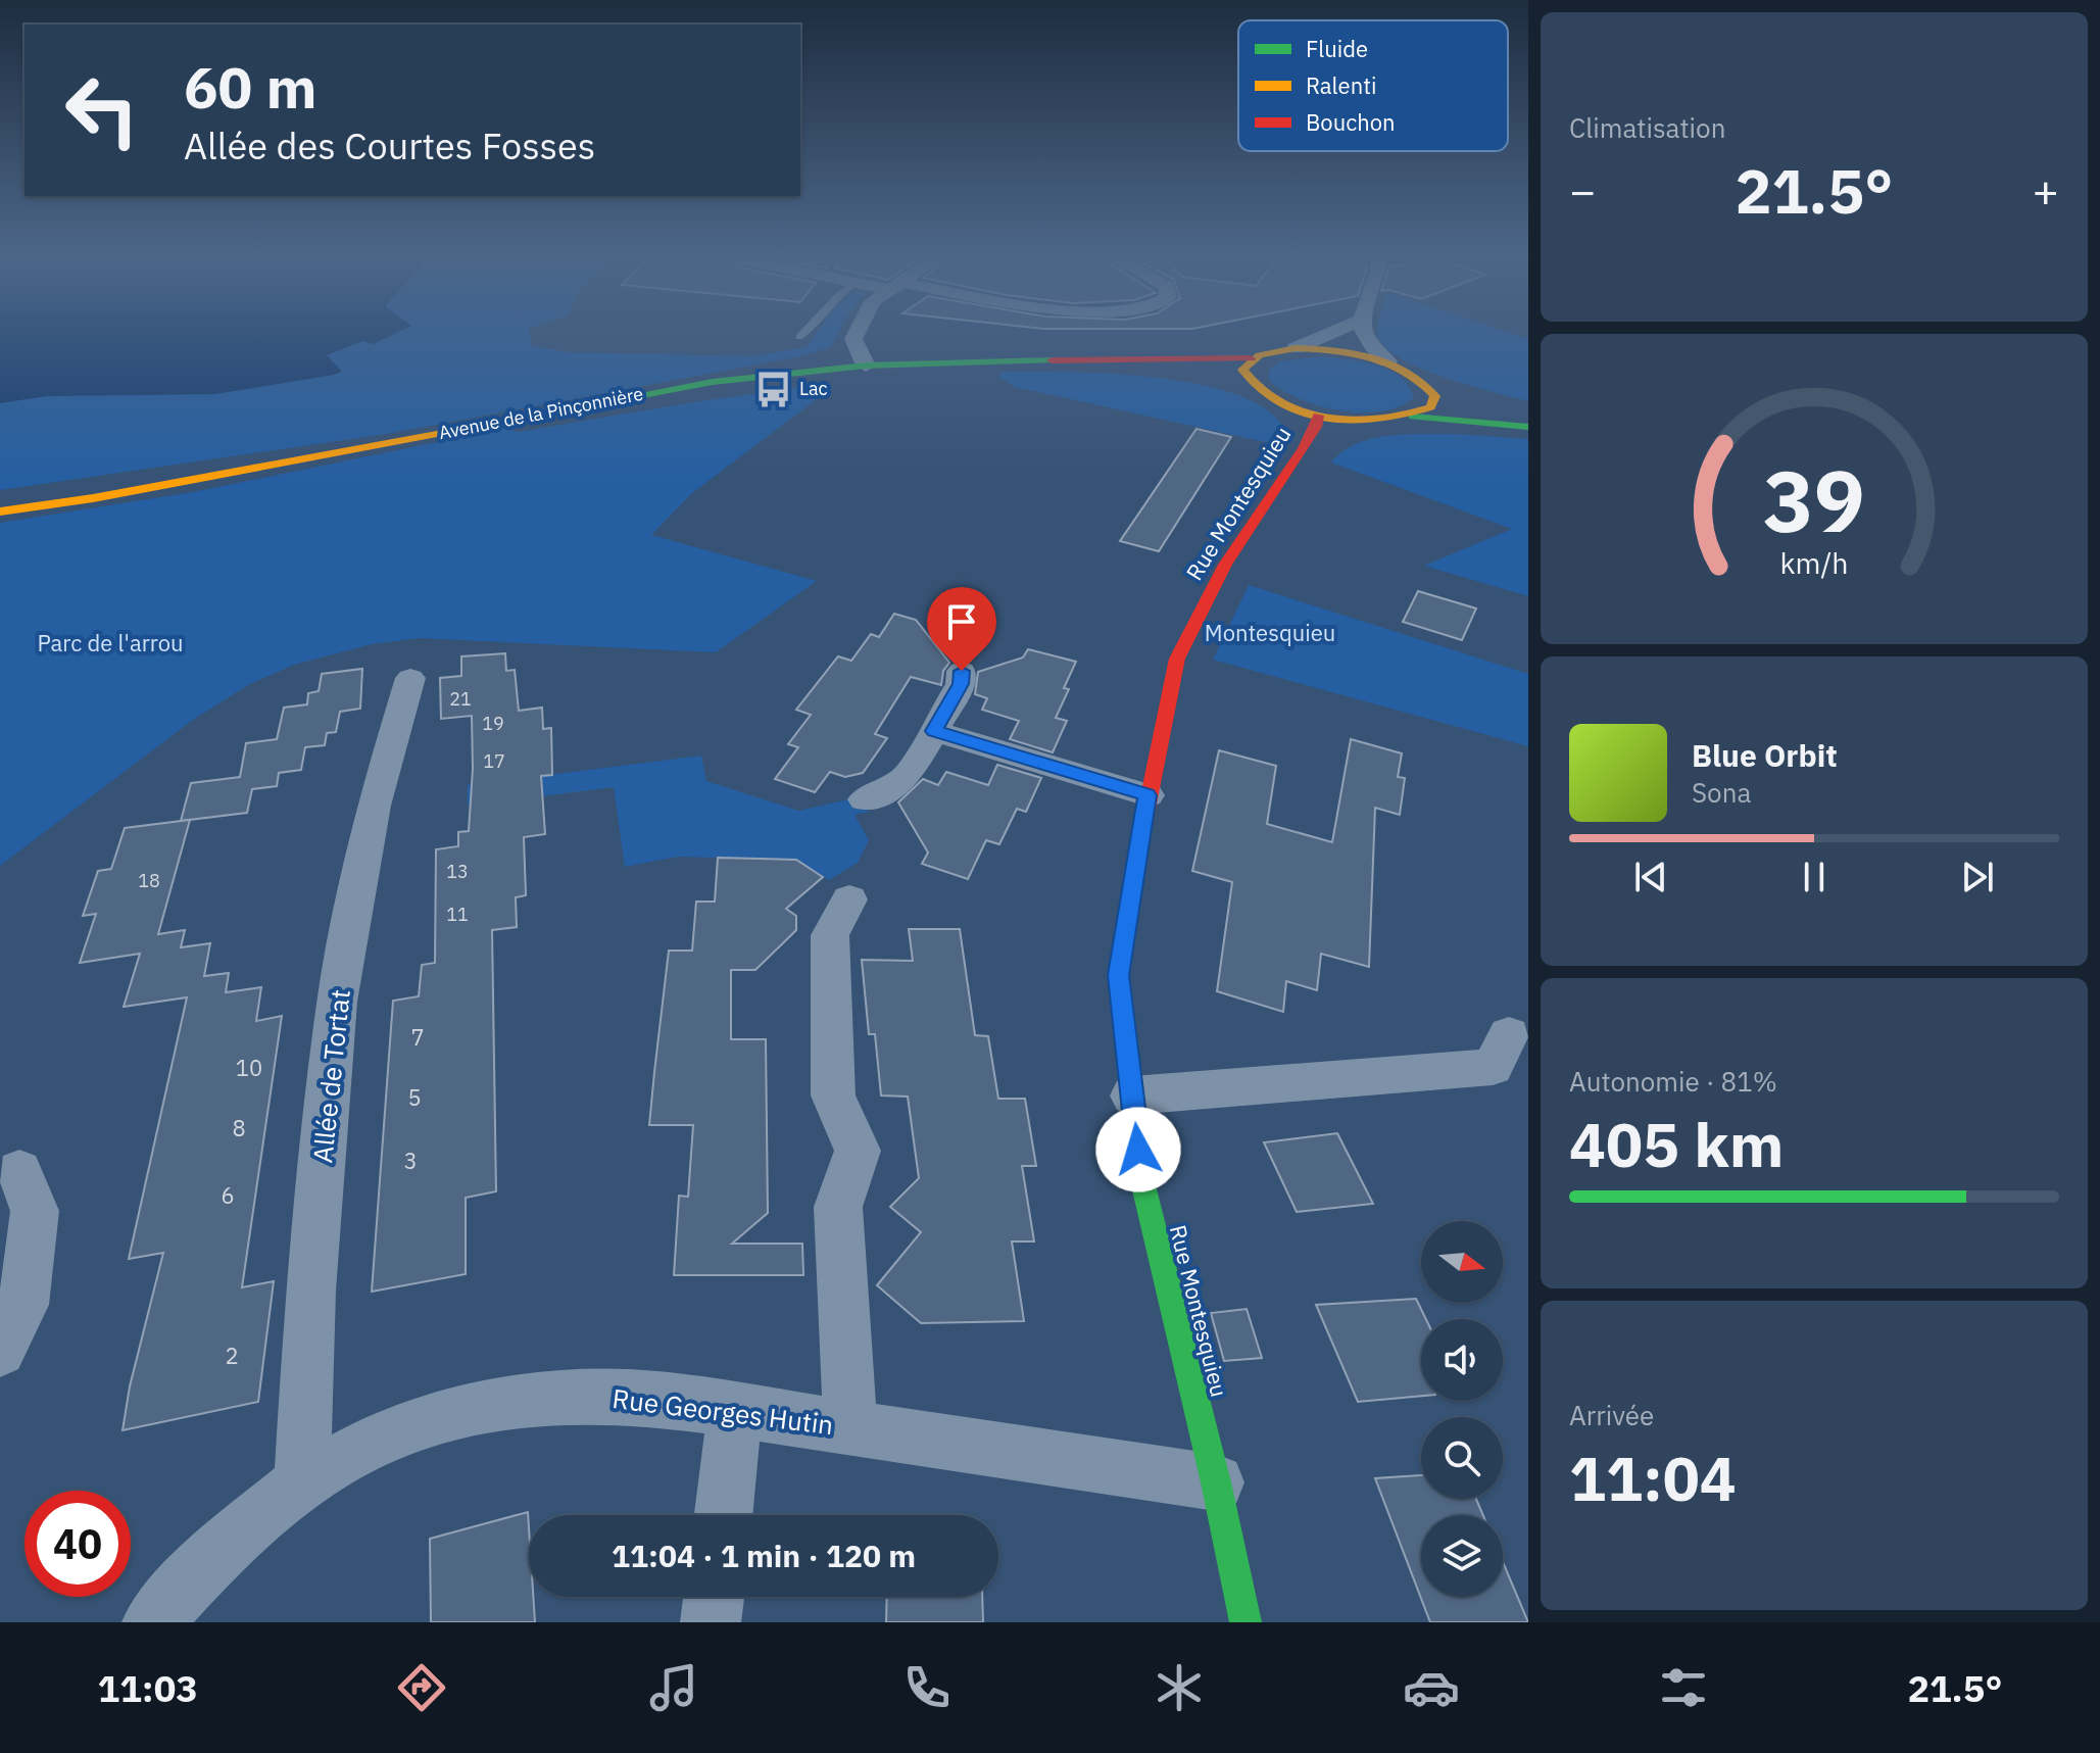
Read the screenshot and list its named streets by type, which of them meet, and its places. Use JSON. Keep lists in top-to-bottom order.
{
  "streets": {
    "main road": ["Avenue de la Pinçonnière", "Rue Montesquieu"],
    "street": ["Allée de Tortat", "Rue Georges Hutin"]
  },
  "crossings": [
    ["Rue Montesquieu", "Rue Georges Hutin"],
    ["Allée de Tortat", "Rue Georges Hutin"]
  ],
  "parks": ["Montesquieu", "Parc de l'arrou"],
  "places": {
    "bus stop": ["Lac"]
  },
  "house_numbers": [
    "21",
    "19",
    "17",
    "13",
    "18",
    "11",
    "7",
    "10",
    "5",
    "8",
    "3",
    "6",
    "2"
  ],
  "legend": ["Fluide", "Ralenti", "Bouchon"],
  "north": "right",
  "page": {
    "tile": [
      "Climatisation",
      ["Autonomie · 81%", "405 km"],
      ["Arrivée", "11:04"]
    ],
    "turn": ["60 m", "Allée des Courtes Fosses"],
    "heat": ["−", "21.5°", "+"],
    "song": ["Blue Orbit", "Sona"],
    "limit": "40",
    "trip": "11:04 · 1 min · 120 m",
    "tabs": ["11:03", "21.5°"],
    "gauge": ["39", "km/h"]
  }
}
